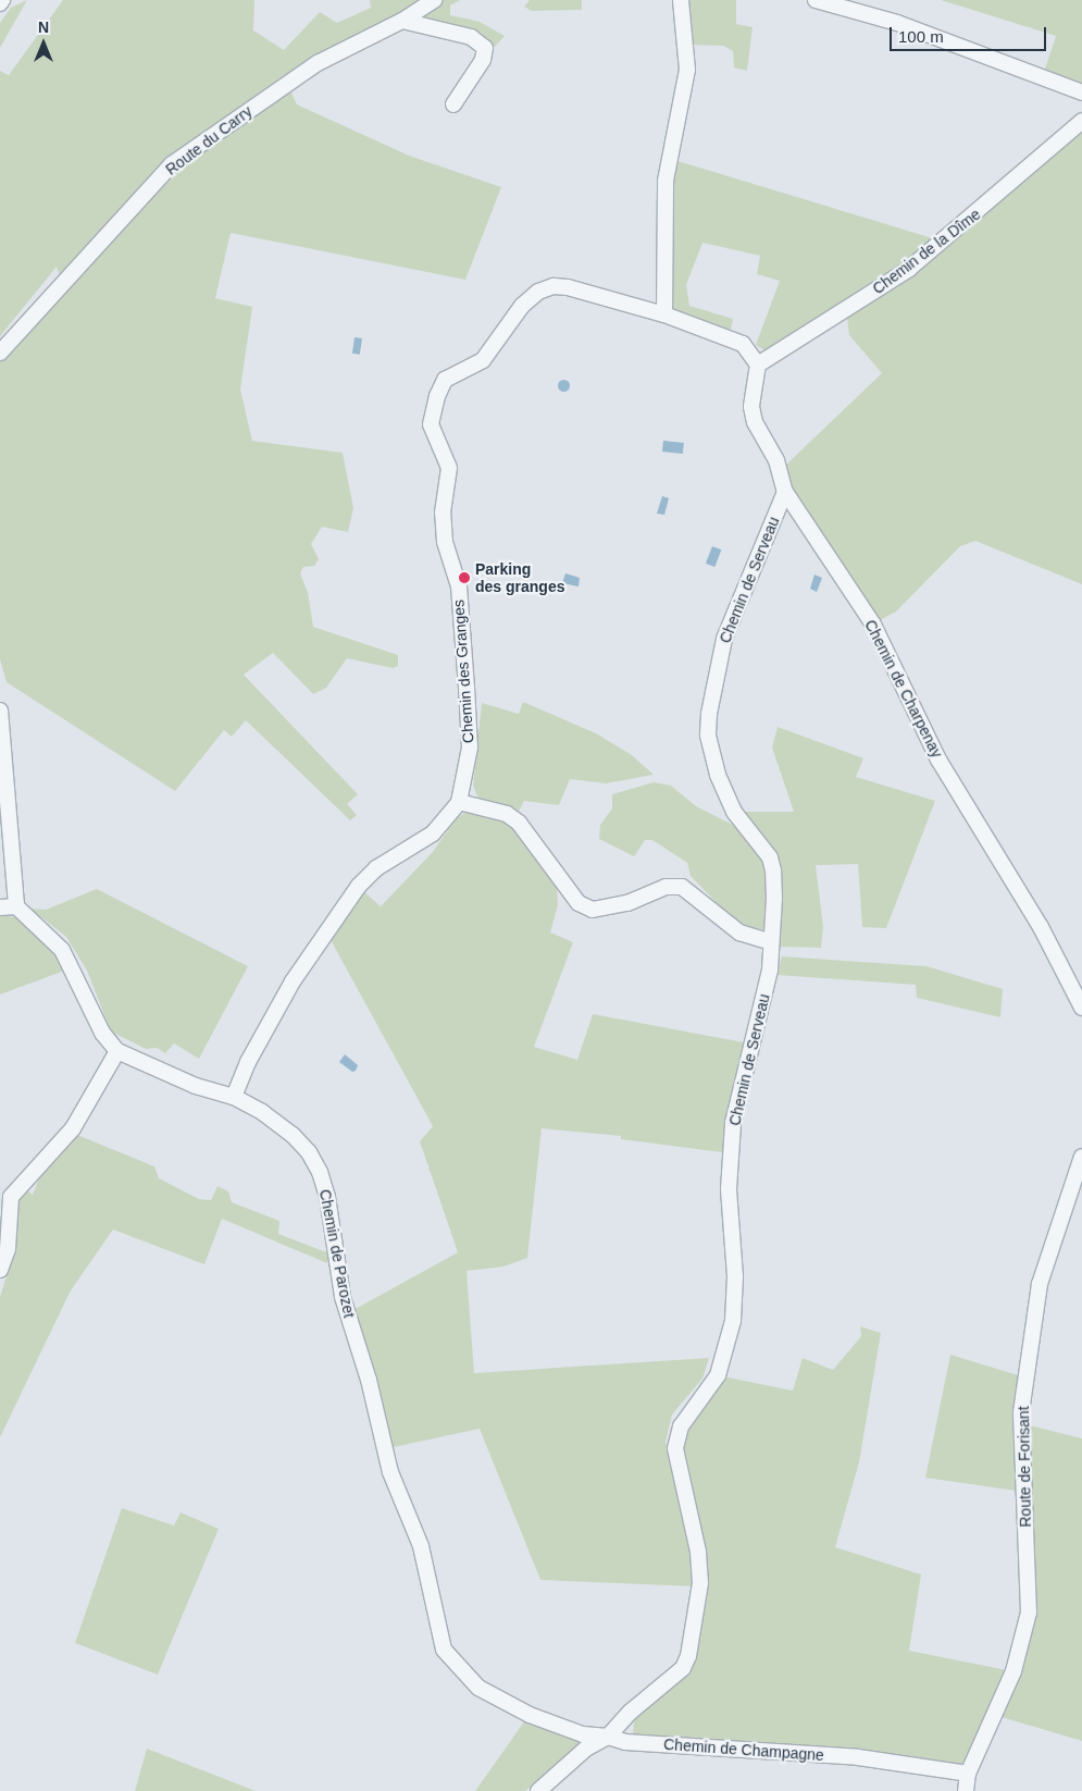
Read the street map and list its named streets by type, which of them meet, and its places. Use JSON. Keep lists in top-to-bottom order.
{
  "streets": {
    "street": [
      "Route du Carry",
      "Chemin de la Dîme",
      "Chemin de Serveau",
      "Chemin des Granges",
      "Chemin de Charpenay",
      "Chemin de Parozet",
      "Route de Forisant",
      "Chemin de Champagne"
    ]
  },
  "crossings": [
    ["Chemin de la Dîme", "Chemin des Granges"],
    ["Chemin de la Dîme", "Chemin de Charpenay"],
    ["Chemin de Serveau", "Chemin de Charpenay"],
    ["Chemin de Serveau", "Chemin de Parozet"],
    ["Chemin de Serveau", "Chemin de Champagne"],
    ["Chemin des Granges", "Chemin de Charpenay"],
    ["Chemin des Granges", "Chemin de Parozet"],
    ["Chemin de Parozet", "Chemin de Champagne"],
    ["Route de Forisant", "Chemin de Champagne"]
  ],
  "places": ["Parking des granges"],
  "scale_bar": "100 m",
  "north": "top"
}
